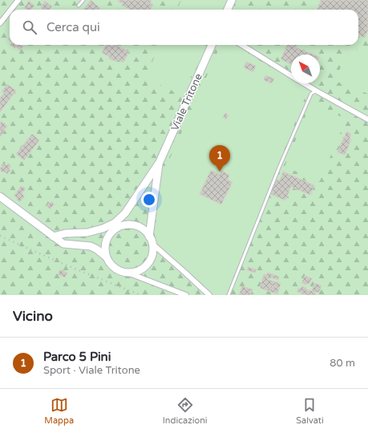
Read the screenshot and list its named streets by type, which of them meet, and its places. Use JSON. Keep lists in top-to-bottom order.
{
  "streets": {
    "street": ["Viale Tritone"]
  },
  "north": "top left",
  "page": {
    "search": "Cerca qui",
    "pins": "1",
    "heading": "Vicino",
    "list": [
      {
        "mark": "1",
        "name": "Parco 5 Pini",
        "note": "Sport · Viale Tritone",
        "value": "80 m"
      }
    ],
    "nav": ["Mappa", "Indicazioni", "Salvati"]
  }
}
